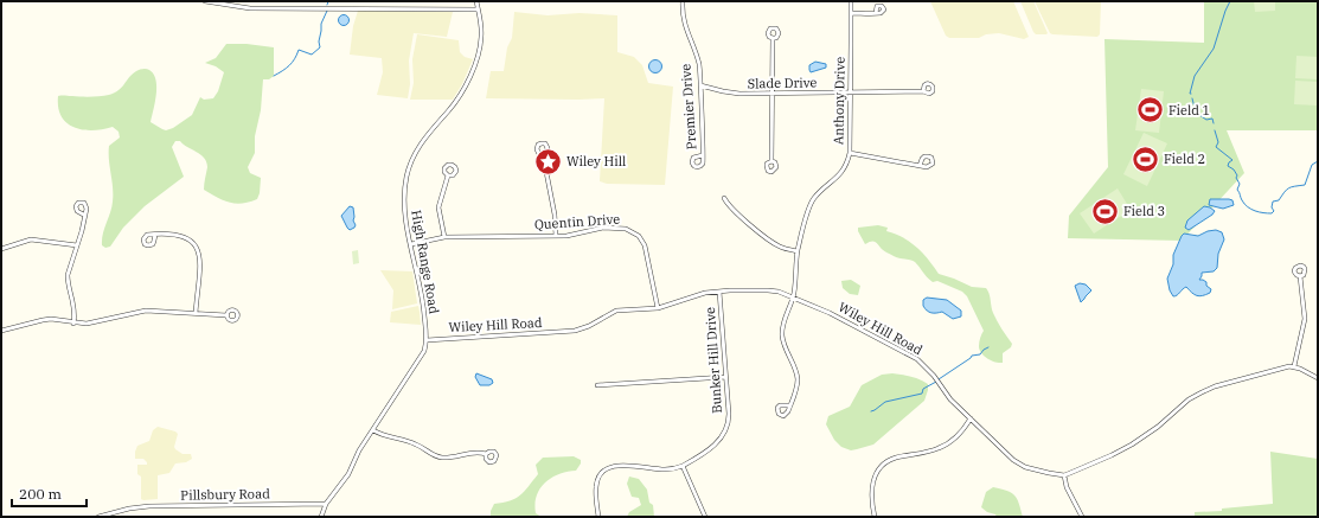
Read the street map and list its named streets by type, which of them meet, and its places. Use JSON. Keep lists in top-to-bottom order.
{
  "streets": {
    "street": [
      "Slade Drive",
      "Anthony Drive",
      "Premier Drive",
      "Quentin Drive",
      "High Range Road",
      "Wiley Hill Road",
      "Bunker Hill Drive",
      "Pillsbury Road"
    ]
  },
  "crossings": [
    ["Slade Drive", "Anthony Drive"],
    ["Slade Drive", "Premier Drive"],
    ["Anthony Drive", "Wiley Hill Road"],
    ["Quentin Drive", "High Range Road"],
    ["Quentin Drive", "Wiley Hill Road"],
    ["High Range Road", "Wiley Hill Road"],
    ["High Range Road", "Pillsbury Road"],
    ["Wiley Hill Road", "Bunker Hill Drive"]
  ],
  "places": {
    "sports": ["Field 1", "Field 2", "Field 3"],
    "place": ["Wiley Hill"]
  },
  "scale_bar": "200 m"
}
